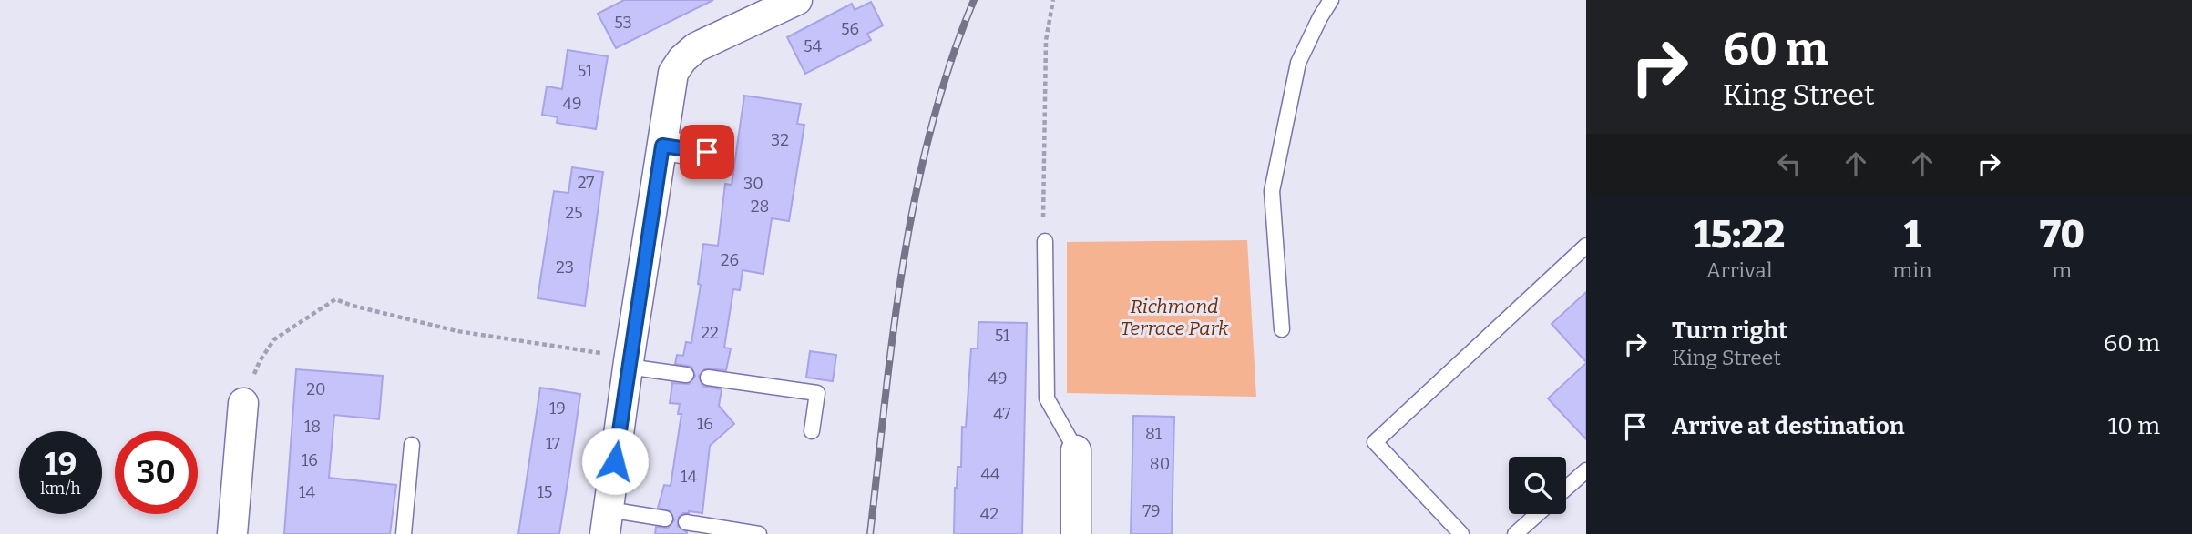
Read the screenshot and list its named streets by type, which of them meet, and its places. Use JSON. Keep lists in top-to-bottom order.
{
  "parks": ["Richmond Terrace Park"],
  "house_numbers": [
    "53",
    "56",
    "54",
    "51",
    "49",
    "32",
    "27",
    "30",
    "28",
    "25",
    "26",
    "23",
    "22",
    "51",
    "49",
    "20",
    "19",
    "47",
    "16",
    "18",
    "81",
    "17",
    "16",
    "80",
    "44",
    "14",
    "14",
    "15",
    "79",
    "42"
  ],
  "page": {
    "turn": ["60 m", "King Street"],
    "eta": [
      "15:22",
      "Arrival",
      "1",
      "min",
      "70",
      "m"
    ],
    "list": [
      {
        "name": "Turn right",
        "note": "King Street",
        "value": "60 m"
      },
      {
        "name": "Arrive at destination",
        "value": "10 m"
      }
    ],
    "speed": "19 km/h",
    "limit": "30"
  }
}
